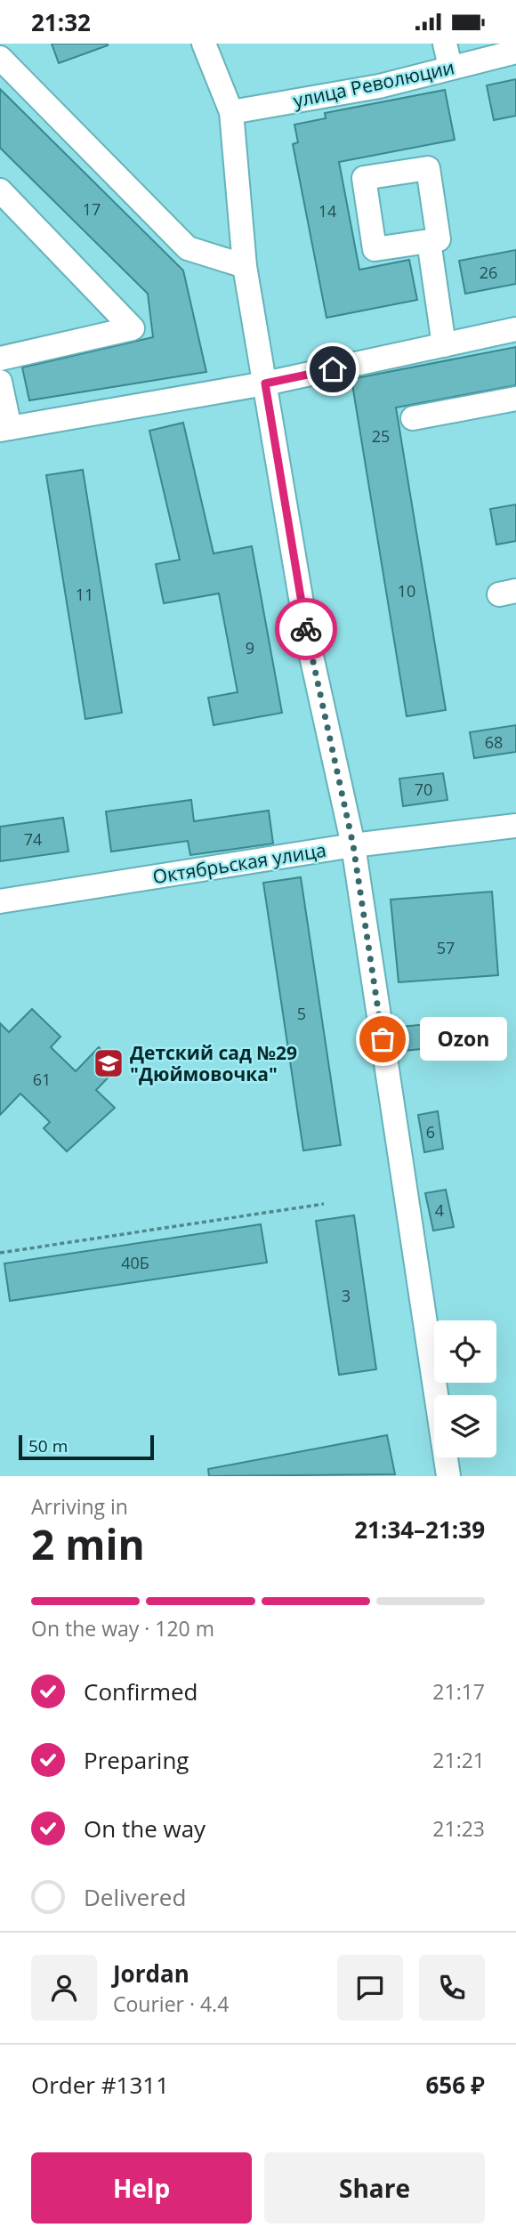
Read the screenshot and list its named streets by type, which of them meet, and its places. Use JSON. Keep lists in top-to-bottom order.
{
  "streets": {
    "street": ["улица Революции", "Октябрьская улица"]
  },
  "places": {
    "other": ["Ozon"],
    "school or university": ["Детский сад №29 \"Дюймовочка\""]
  },
  "house_numbers": [
    "17",
    "14",
    "26",
    "25",
    "10",
    "11",
    "9",
    "68",
    "70",
    "74",
    "57",
    "5",
    "61",
    "6",
    "4",
    "40Б",
    "3"
  ],
  "scale_bar": "50 m",
  "page": {
    "status": "21:32",
    "bubble": "Ozon",
    "scale": "50 m",
    "heading": ["2 min", "Arriving in", "21:34–21:39"],
    "panel": [
      "Jordan",
      "Courier · 4.4",
      "Order #1311",
      "656 ₽"
    ],
    "bar": "On the way · 120 m",
    "list": [
      ["Confirmed", "21:17"],
      ["Preparing", "21:21"],
      ["On the way", "21:23"],
      "Delivered"
    ],
    "buttons": ["Help", "Share"]
  }
}
